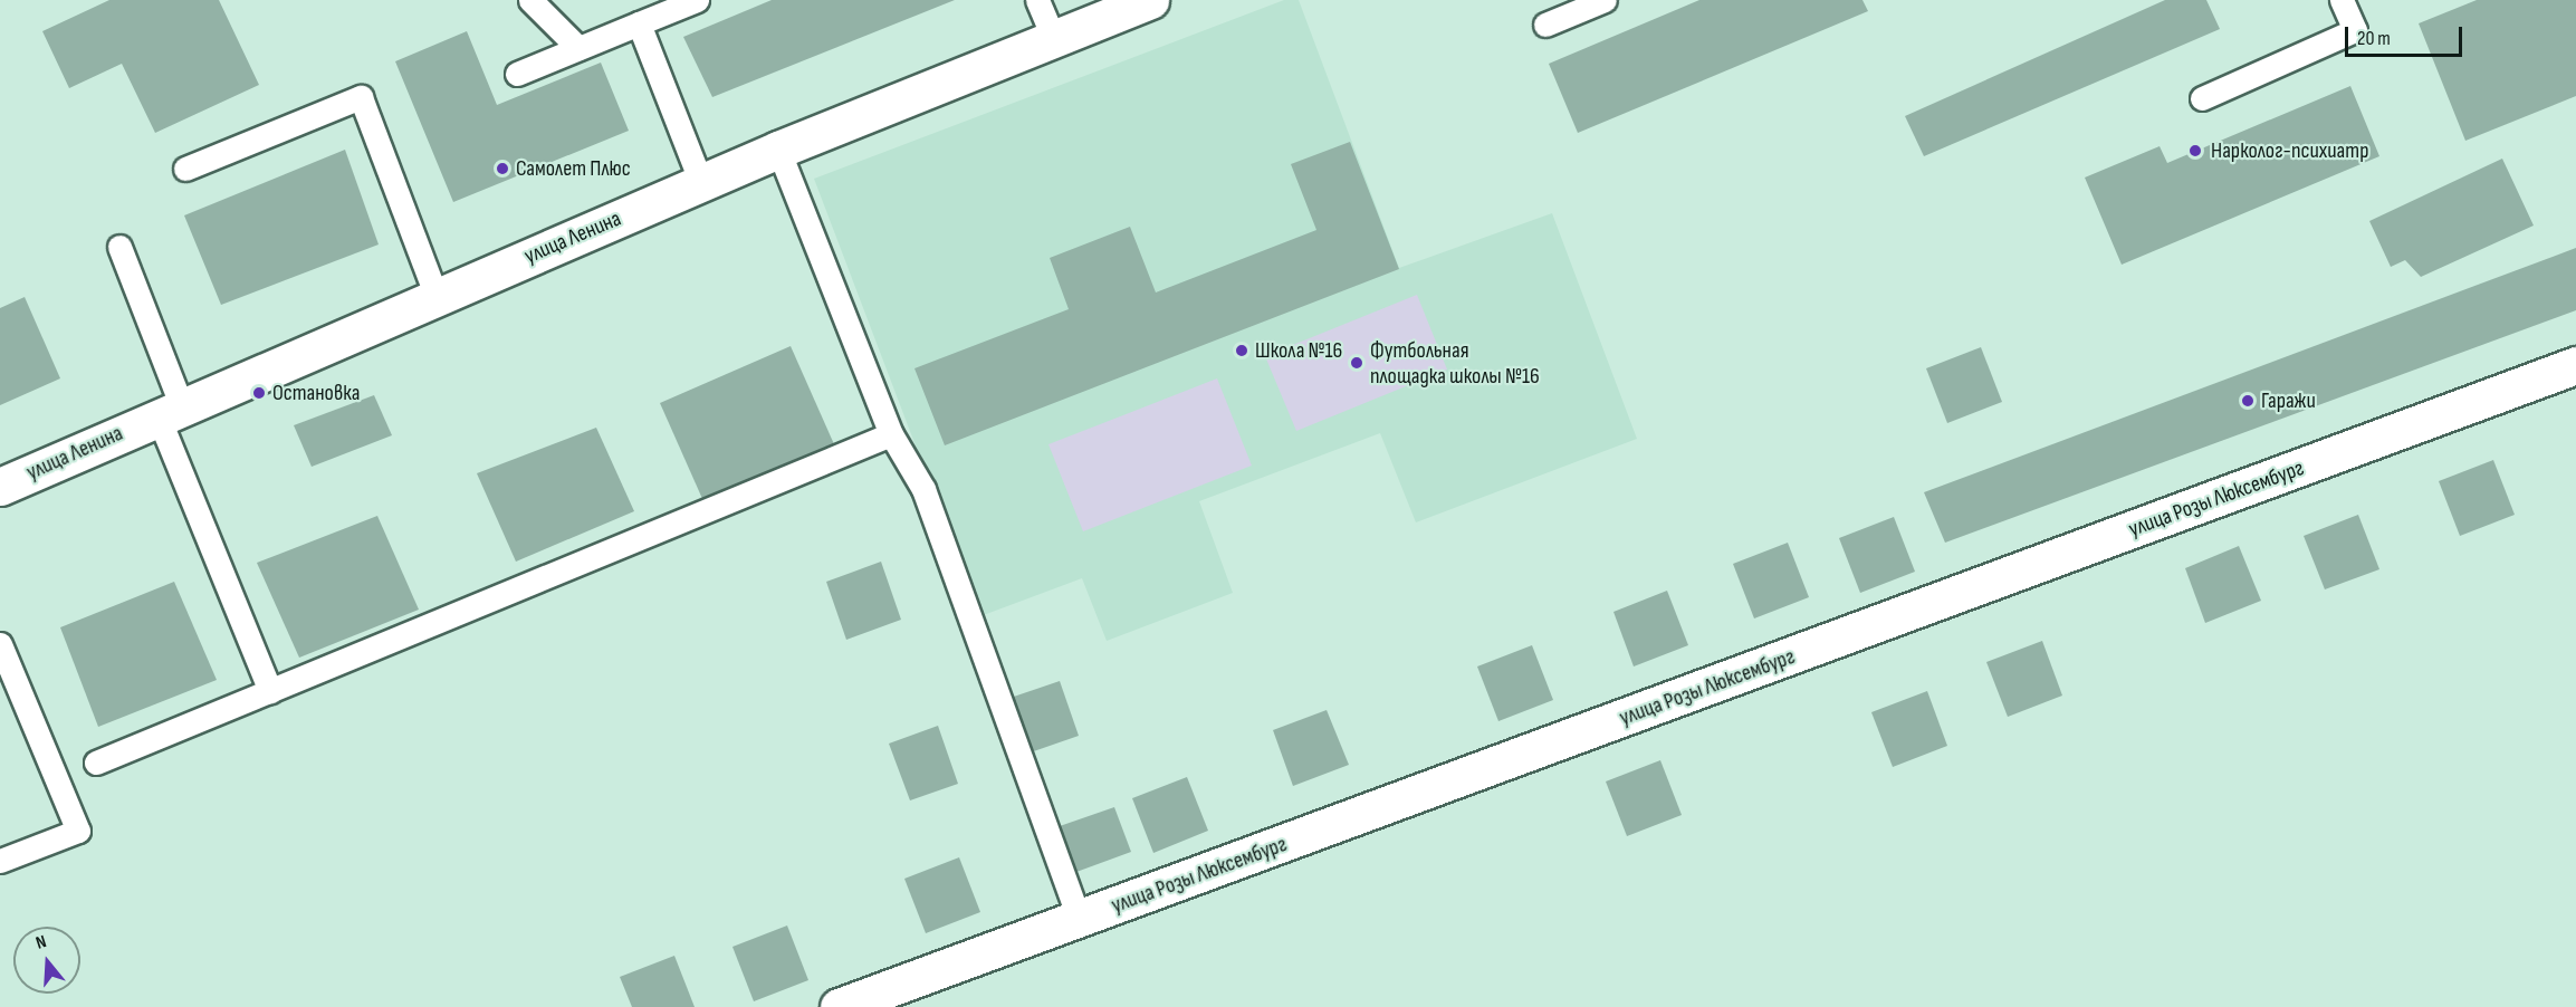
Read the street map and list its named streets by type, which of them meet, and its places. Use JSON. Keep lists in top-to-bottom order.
{
  "streets": {
    "street": ["улица Ленина", "улица Розы Люксембург"]
  },
  "places": [
    "Нарколог-психиатр",
    "Самолет Плюс",
    "Школа №16",
    "Футбольная площадка школы №16",
    "Остановка",
    "Гаражи"
  ],
  "scale_bar": "20 m",
  "north": "top"
}
